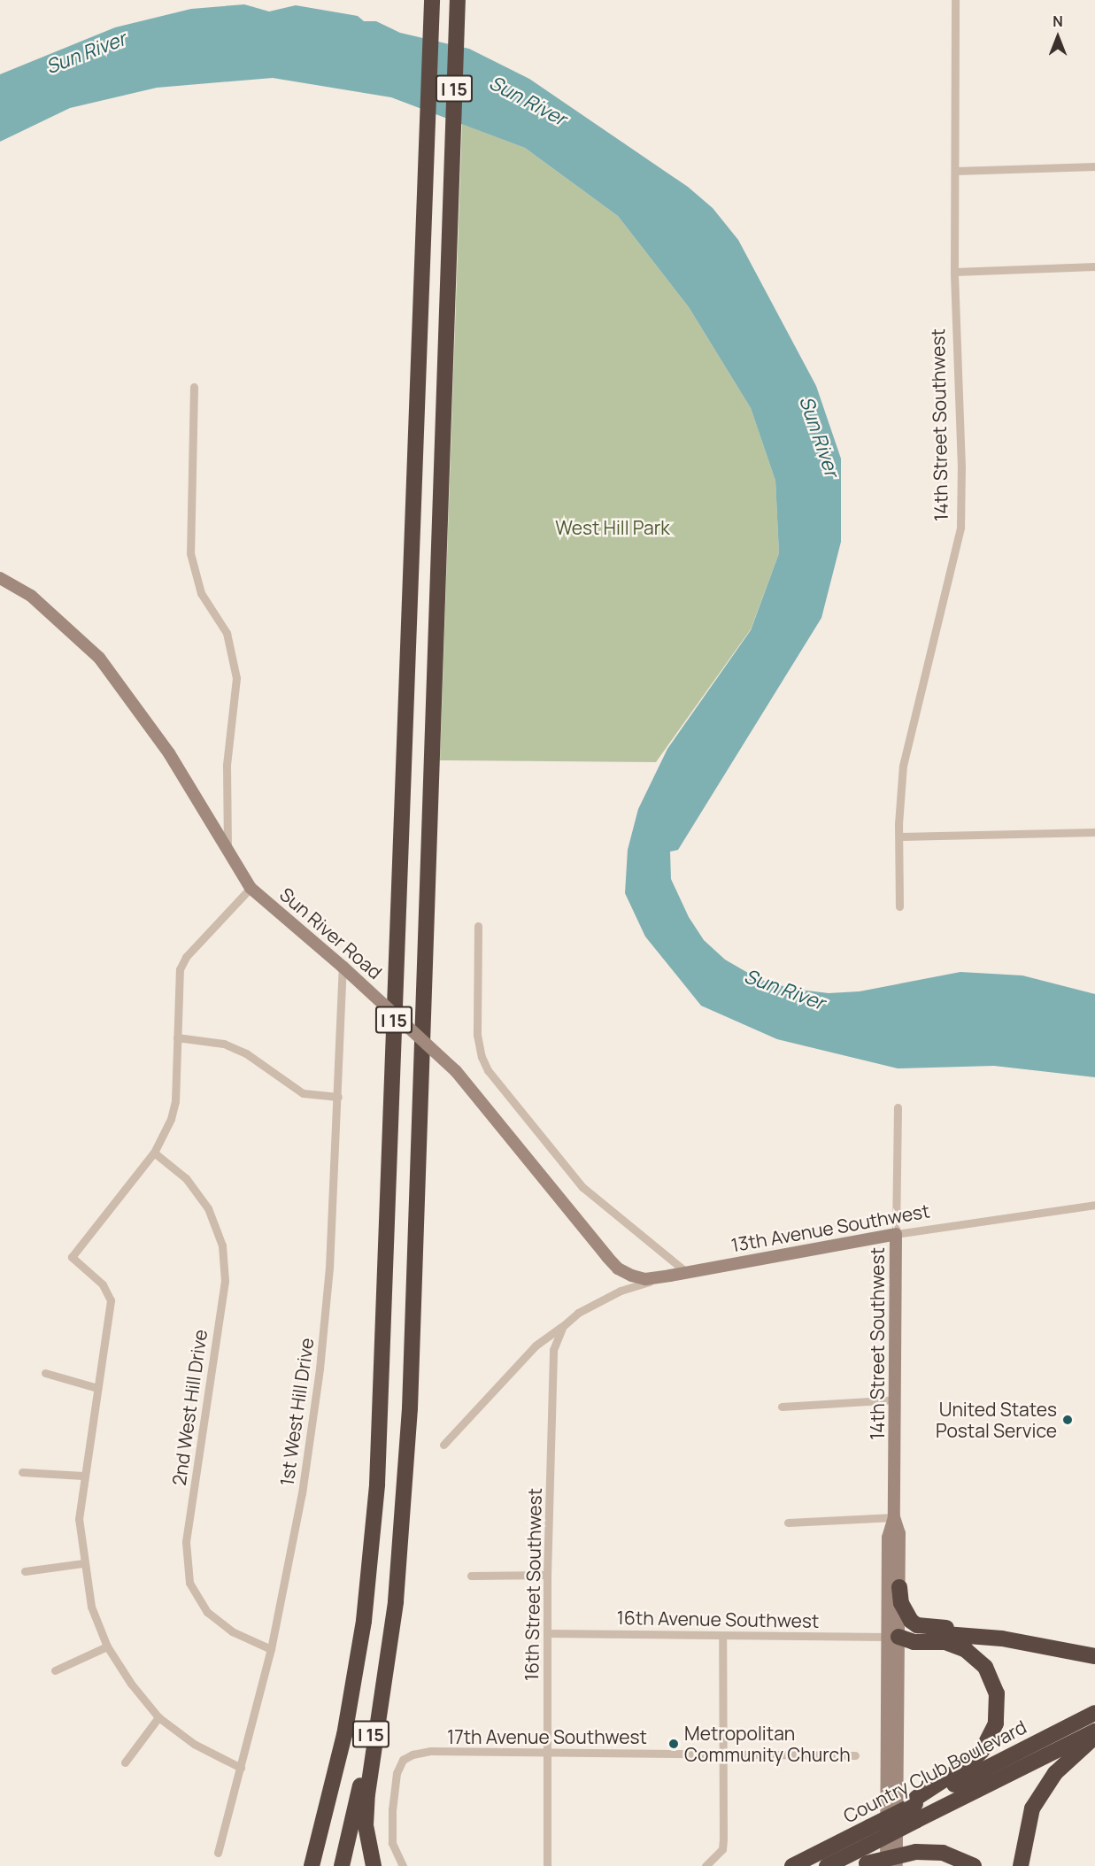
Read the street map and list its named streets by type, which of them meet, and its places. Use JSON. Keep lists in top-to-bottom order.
{
  "streets": {
    "highway": ["I 15", "Country Club Boulevard"],
    "street": [
      "14th Street Southwest",
      "Sun River Road",
      "13th Avenue Southwest",
      "2nd West Hill Drive",
      "1st West Hill Drive",
      "16th Street Southwest",
      "16th Avenue Southwest",
      "17th Avenue Southwest"
    ]
  },
  "crossings": [
    ["14th Street Southwest", "13th Avenue Southwest"],
    ["14th Street Southwest", "16th Avenue Southwest"],
    ["Sun River Road", "13th Avenue Southwest"],
    ["Sun River Road", "1st West Hill Drive"],
    ["13th Avenue Southwest", "16th Street Southwest"],
    ["2nd West Hill Drive", "1st West Hill Drive"],
    ["16th Street Southwest", "16th Avenue Southwest"],
    ["16th Street Southwest", "17th Avenue Southwest"]
  ],
  "water": ["Sun River"],
  "parks": ["West Hill Park"],
  "places": ["United States Postal Service", "Metropolitan Community Church"],
  "north": "top"
}
